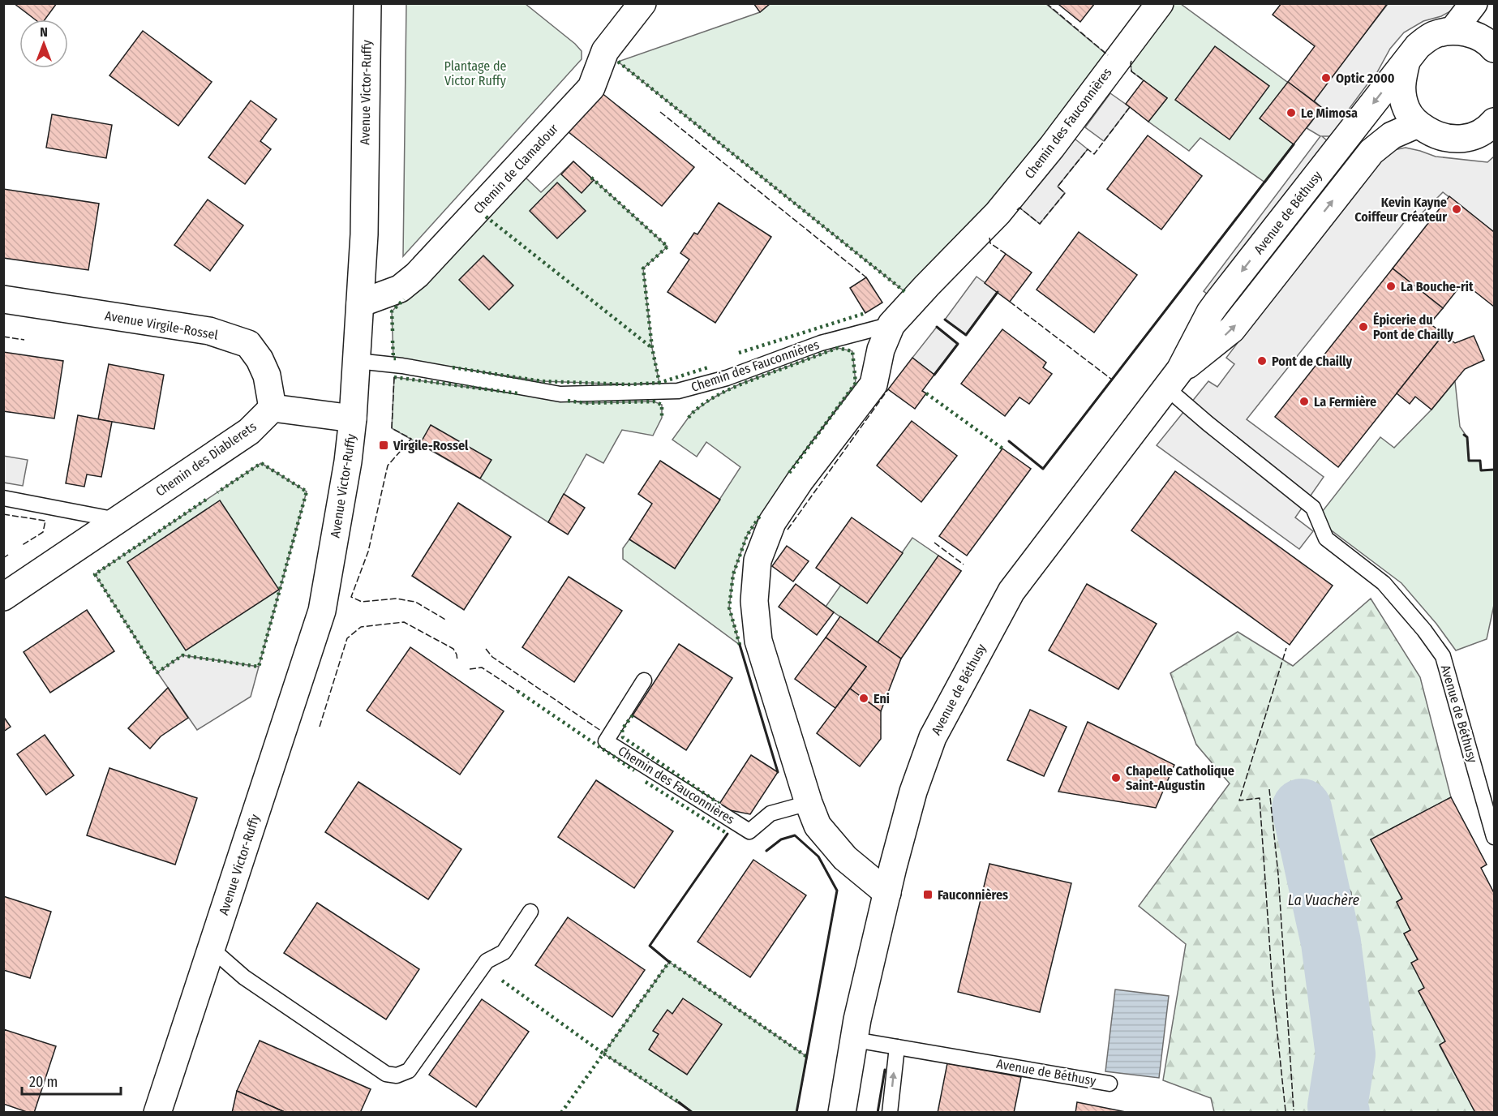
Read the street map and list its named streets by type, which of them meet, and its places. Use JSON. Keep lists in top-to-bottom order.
{
  "streets": {
    "street": [
      "Avenue Victor-Ruffy",
      "Chemin des Fauconnières",
      "Chemin de Clamadour",
      "Avenue de Béthusy",
      "Avenue Virgile-Rossel",
      "Chemin des Diablerets"
    ]
  },
  "crossings": [
    ["Avenue Victor-Ruffy", "Chemin des Fauconnières"],
    ["Avenue Victor-Ruffy", "Chemin de Clamadour"],
    ["Chemin des Fauconnières", "Avenue de Béthusy"],
    ["Avenue Virgile-Rossel", "Chemin des Diablerets"]
  ],
  "water": ["La Vuachère"],
  "parks": ["Plantage de Victor Ruffy"],
  "places": {
    "other": [
      "Optic 2000",
      "Le Mimosa",
      "Kevin Kayne Coiffeur Créateur",
      "La Bouche-rit",
      "Épicerie du Pont de Chailly",
      "Pont de Chailly",
      "La Fermière",
      "Eni",
      "Chapelle Catholique Saint-Augustin"
    ],
    "transit": ["Virgile-Rossel", "Fauconnières"]
  },
  "scale_bar": "20 m",
  "north": "top"
}
